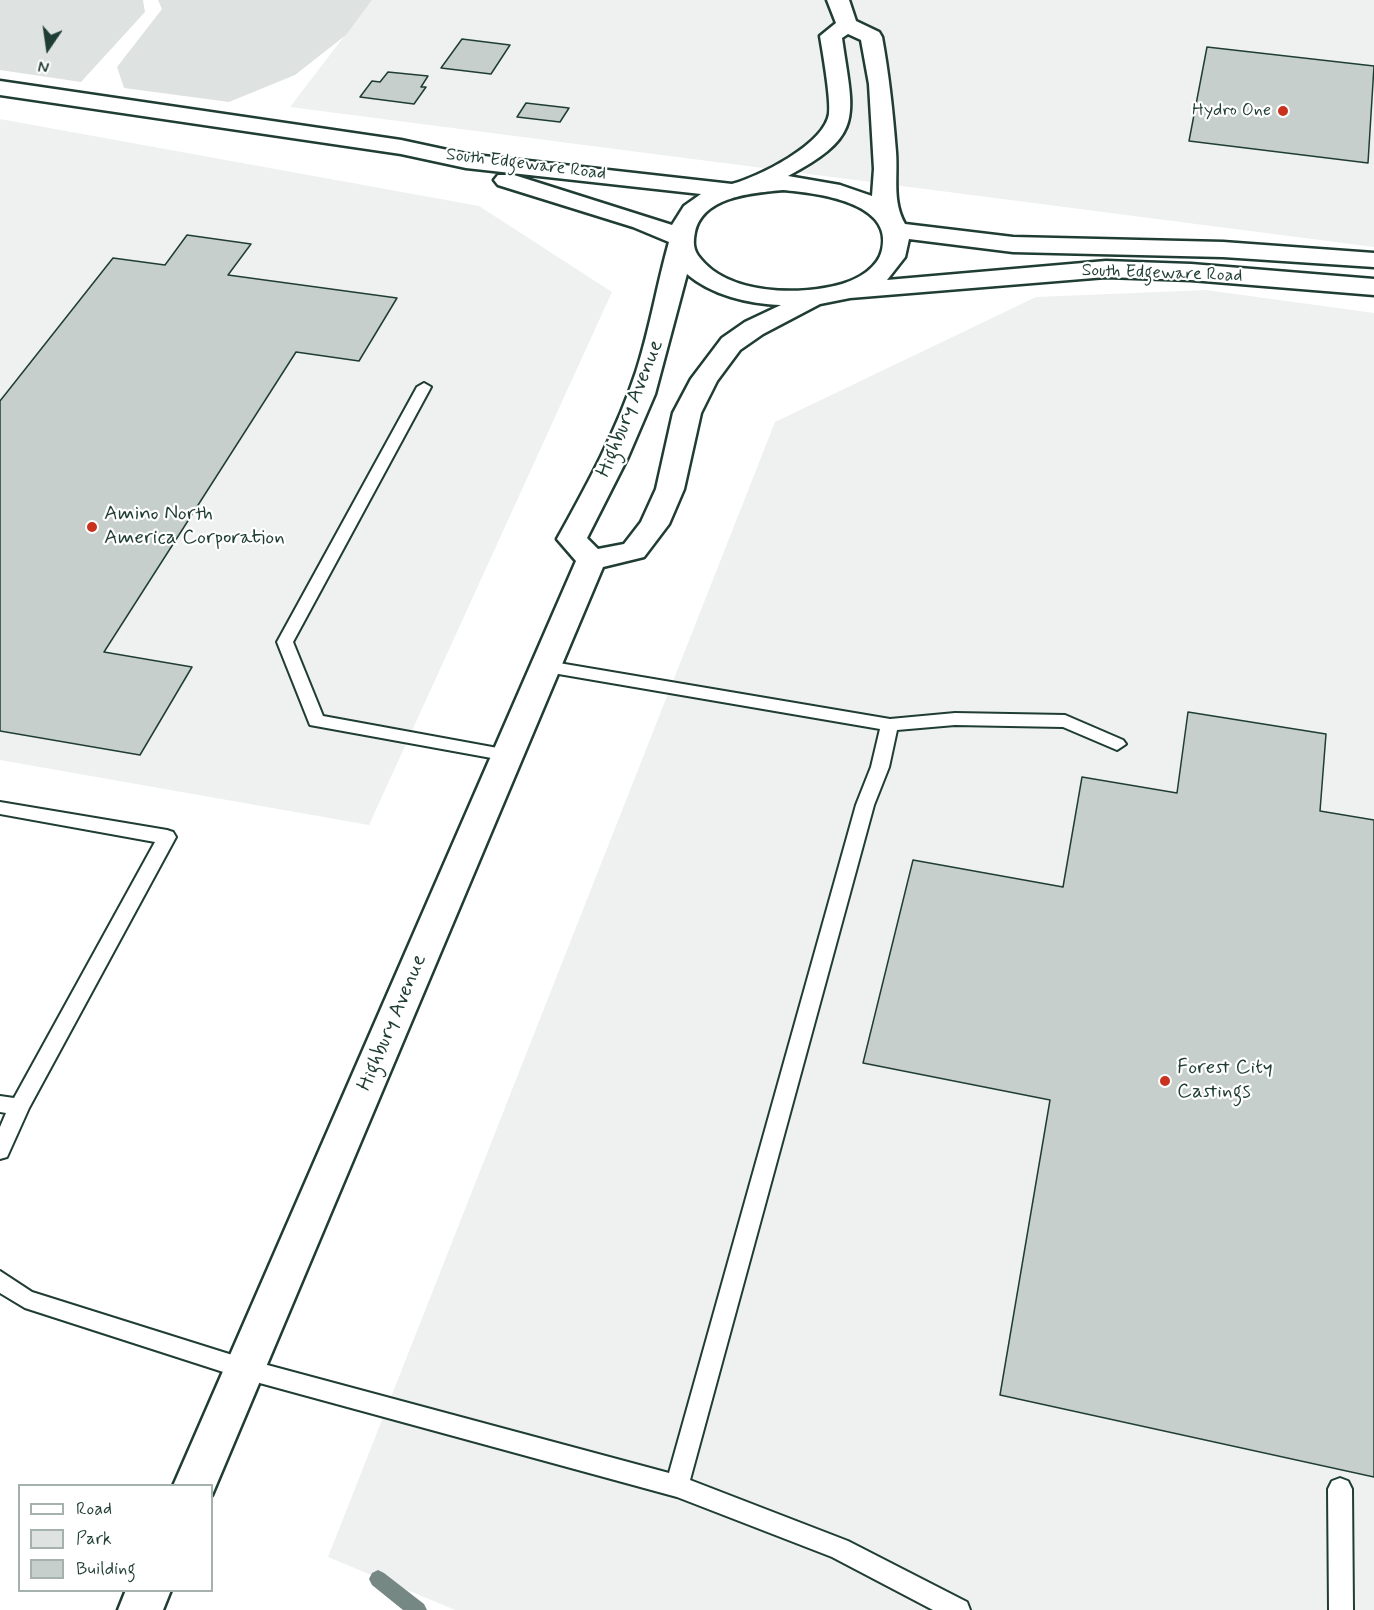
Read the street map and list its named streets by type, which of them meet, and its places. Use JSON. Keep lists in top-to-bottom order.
{
  "streets": {
    "main road": ["South Edgeware Road", "Highbury Avenue"]
  },
  "crossings": [
    ["South Edgeware Road", "Highbury Avenue"]
  ],
  "places": ["Hydro One", "Amino North America Corporation", "Forest City Castings"],
  "legend": ["Road", "Park", "Building"],
  "north": "bottom"
}
